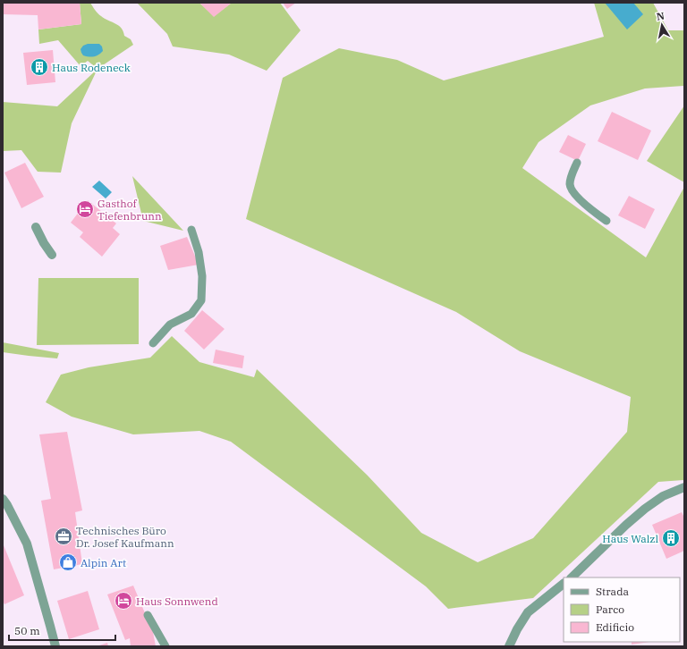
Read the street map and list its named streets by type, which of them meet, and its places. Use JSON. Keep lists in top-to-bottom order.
{
  "places": {
    "building": ["Haus Rodeneck", "Haus Walzl"],
    "hotel": ["Gasthof Tiefenbrunn", "Haus Sonnwend"],
    "office": ["Technisches Büro Dr. Josef Kaufmann"],
    "shop": ["Alpin Art"]
  },
  "legend": ["Strada", "Parco", "Edificio"],
  "scale_bar": "50 m",
  "north": "top"
}
